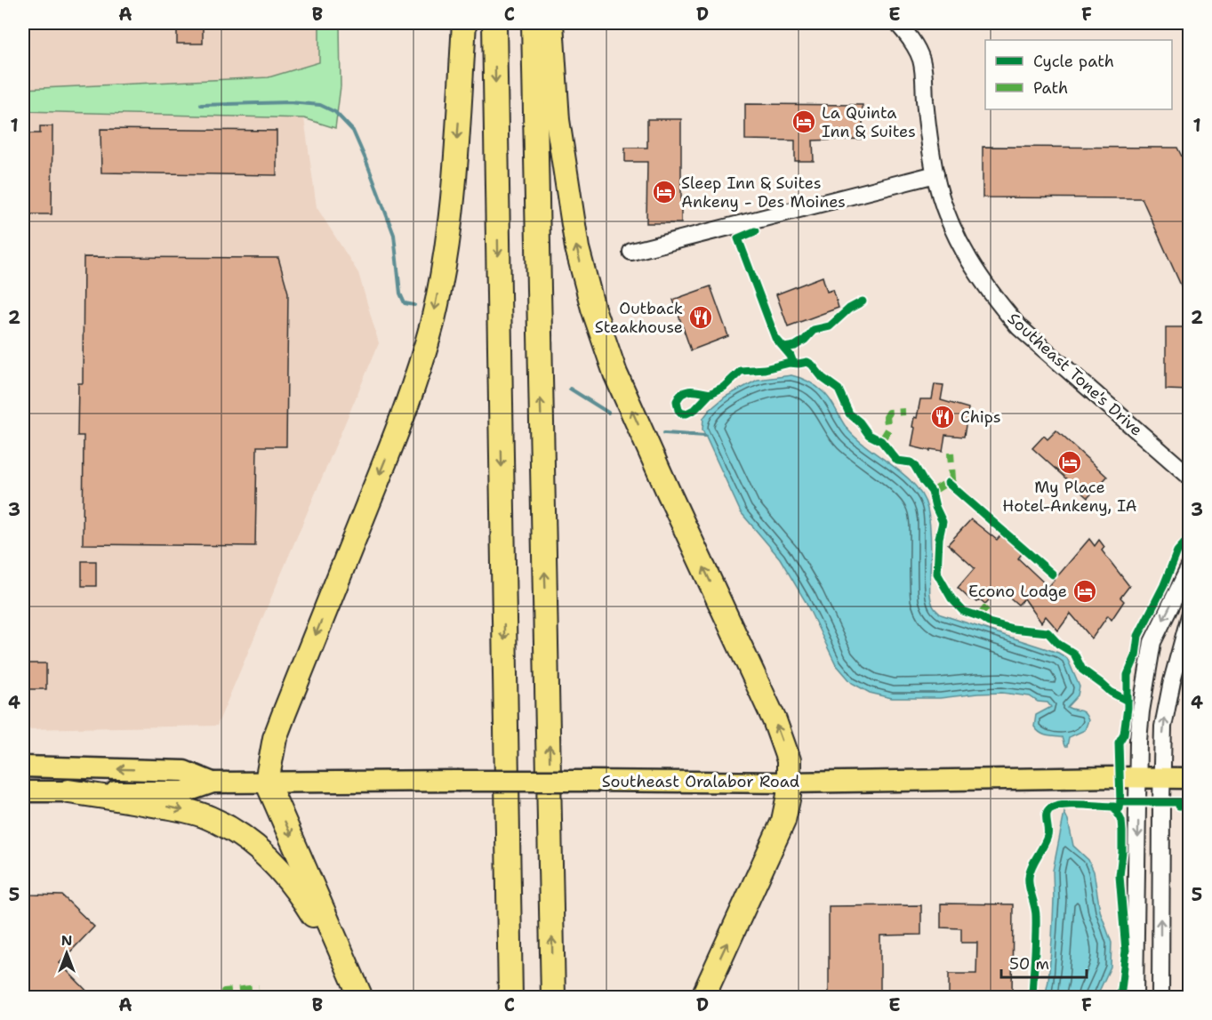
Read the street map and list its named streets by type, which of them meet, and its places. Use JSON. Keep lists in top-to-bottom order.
{
  "streets": {
    "main road": ["Southeast Oralabor Road"],
    "street": ["Southeast Tone's Drive"]
  },
  "places": {
    "hotel": [
      "La Quinta Inn & Suites",
      "Sleep Inn & Suites Ankeny - Des Moines",
      "My Place Hotel-Ankeny, IA",
      "Econo Lodge"
    ],
    "restaurant": ["Outback Steakhouse", "Chips"]
  },
  "legend": ["Cycle path", "Path"],
  "scale_bar": "50 m",
  "north": "top",
  "grid": {
    "columns": [
      "A",
      "B",
      "C",
      "D",
      "E",
      "F"
    ],
    "rows": [
      "1",
      "2",
      "3",
      "4",
      "5"
    ]
  }
}
